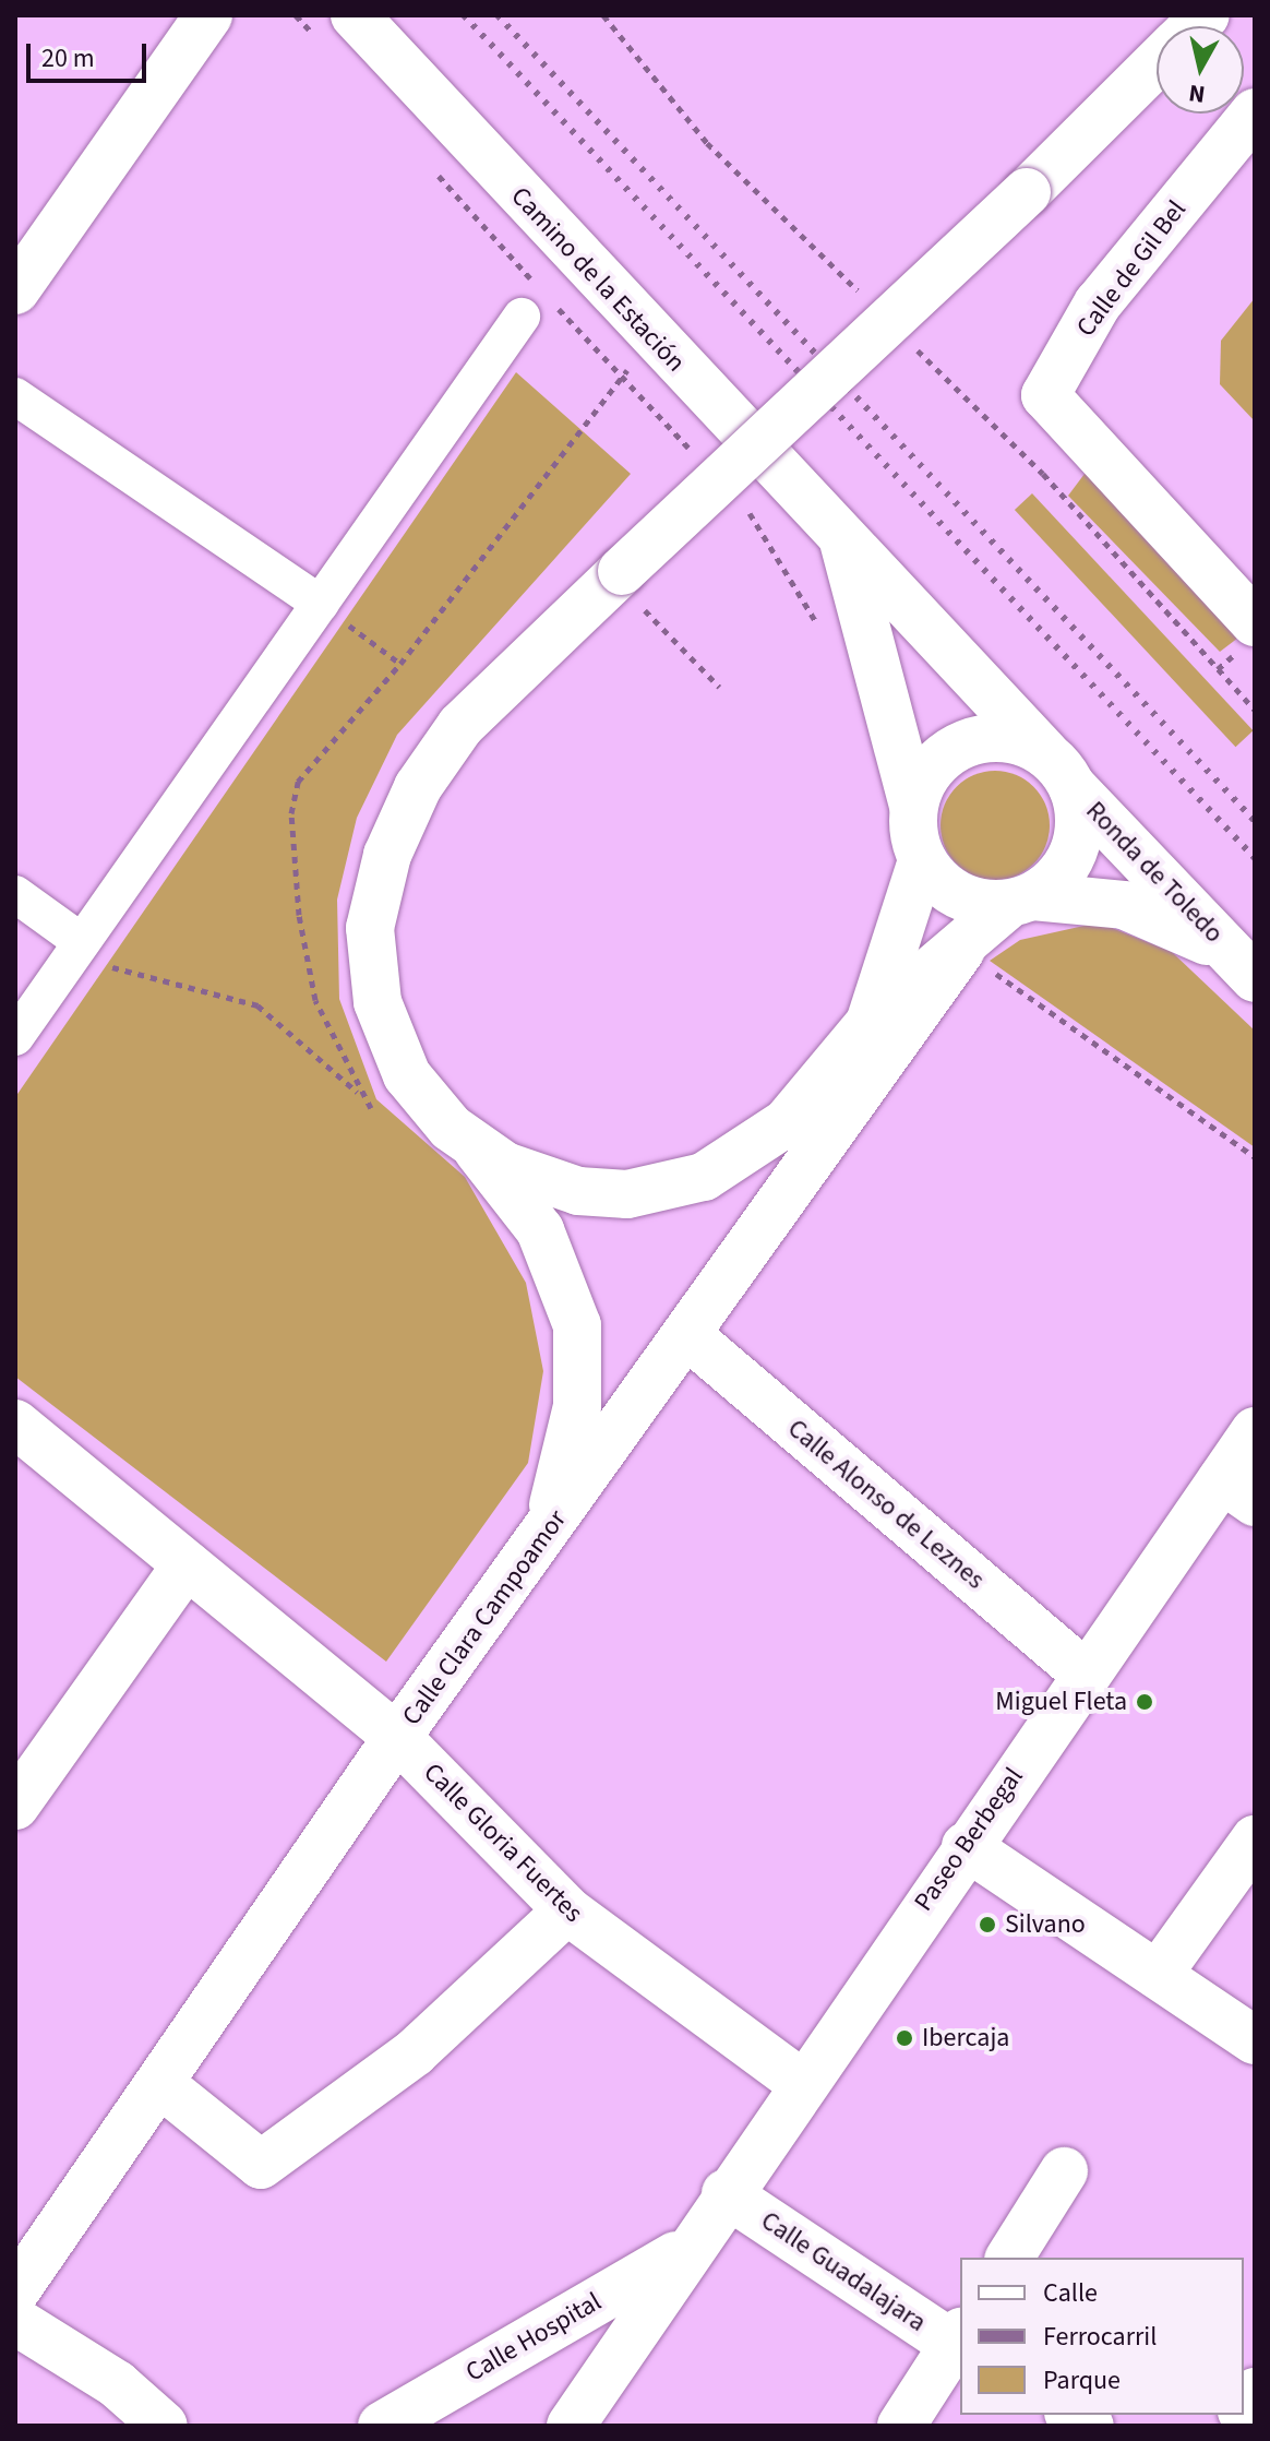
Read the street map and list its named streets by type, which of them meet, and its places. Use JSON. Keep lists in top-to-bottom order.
{
  "streets": {
    "street": [
      "Calle de Gil Bel",
      "Camino de la Estación",
      "Ronda de Toledo",
      "Calle Alonso de Leznes",
      "Calle Clara Campoamor",
      "Paseo Berbegal",
      "Calle Gloria Fuertes",
      "Calle Guadalajara",
      "Calle Hospital"
    ]
  },
  "crossings": [
    ["Camino de la Estación", "Ronda de Toledo"],
    ["Calle Alonso de Leznes", "Calle Clara Campoamor"],
    ["Calle Alonso de Leznes", "Paseo Berbegal"],
    ["Calle Clara Campoamor", "Calle Gloria Fuertes"],
    ["Paseo Berbegal", "Calle Gloria Fuertes"],
    ["Paseo Berbegal", "Calle Guadalajara"],
    ["Paseo Berbegal", "Calle Hospital"]
  ],
  "places": ["Miguel Fleta", "Silvano", "Ibercaja"],
  "legend": ["Calle", "Ferrocarril", "Parque"],
  "scale_bar": "20 m",
  "north": "bottom"
}
